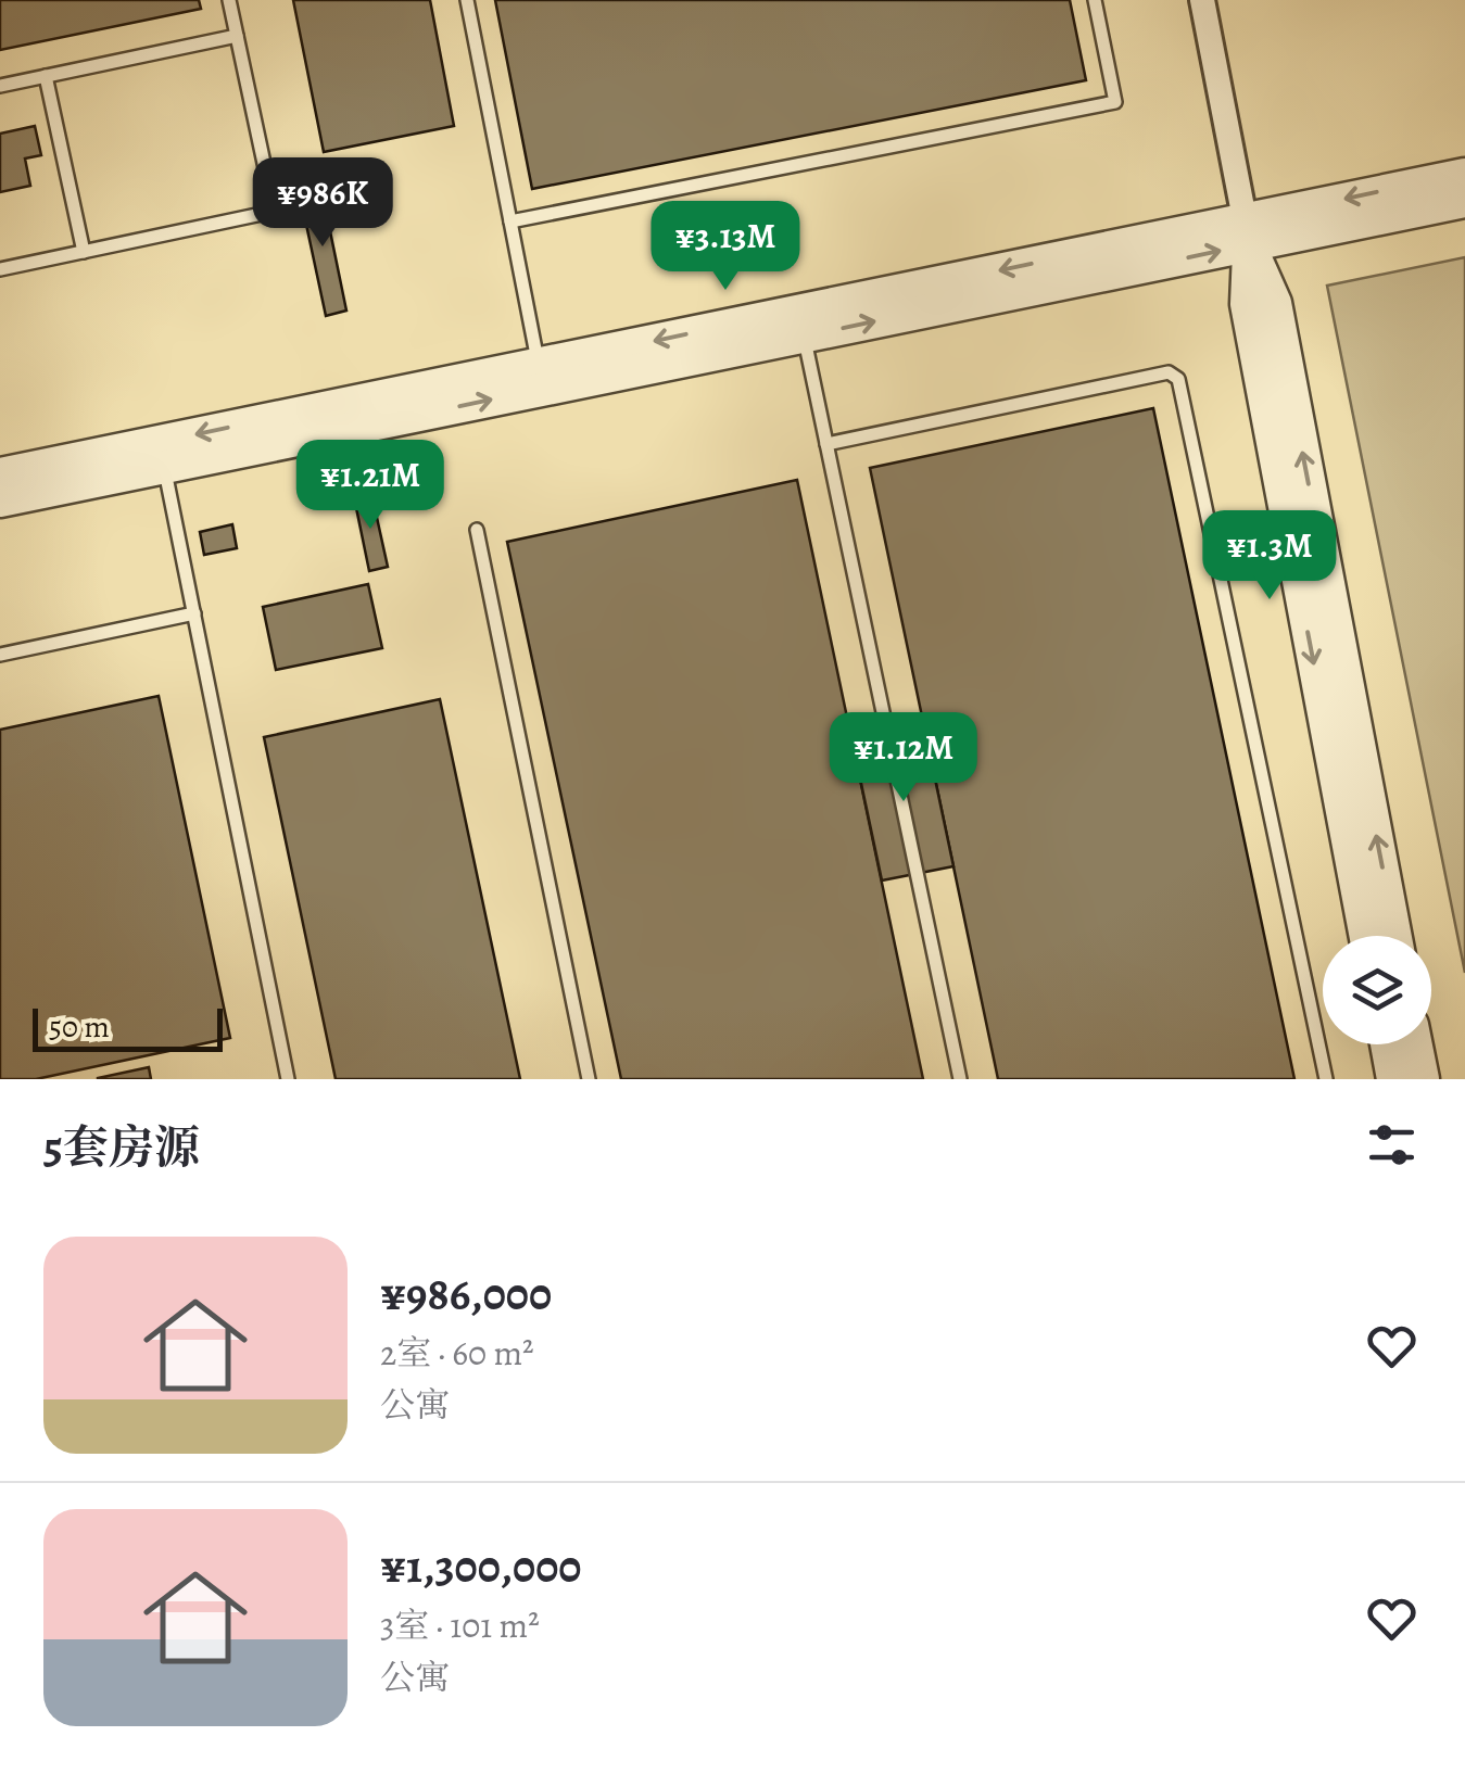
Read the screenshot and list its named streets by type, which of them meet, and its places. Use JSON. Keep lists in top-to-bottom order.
{
  "scale_bar": "50 m",
  "page": {
    "price": [
      "¥986K",
      "¥3.13M",
      "¥1.21M",
      "¥1.3M",
      "¥1.12M"
    ],
    "scale": "50 m",
    "heading": "5套房源",
    "list": [
      {
        "name": "¥986,000",
        "note": "2室 · 60 m² · 公寓"
      },
      {
        "name": "¥1,300,000",
        "note": "3室 · 101 m² · 公寓"
      }
    ]
  }
}
